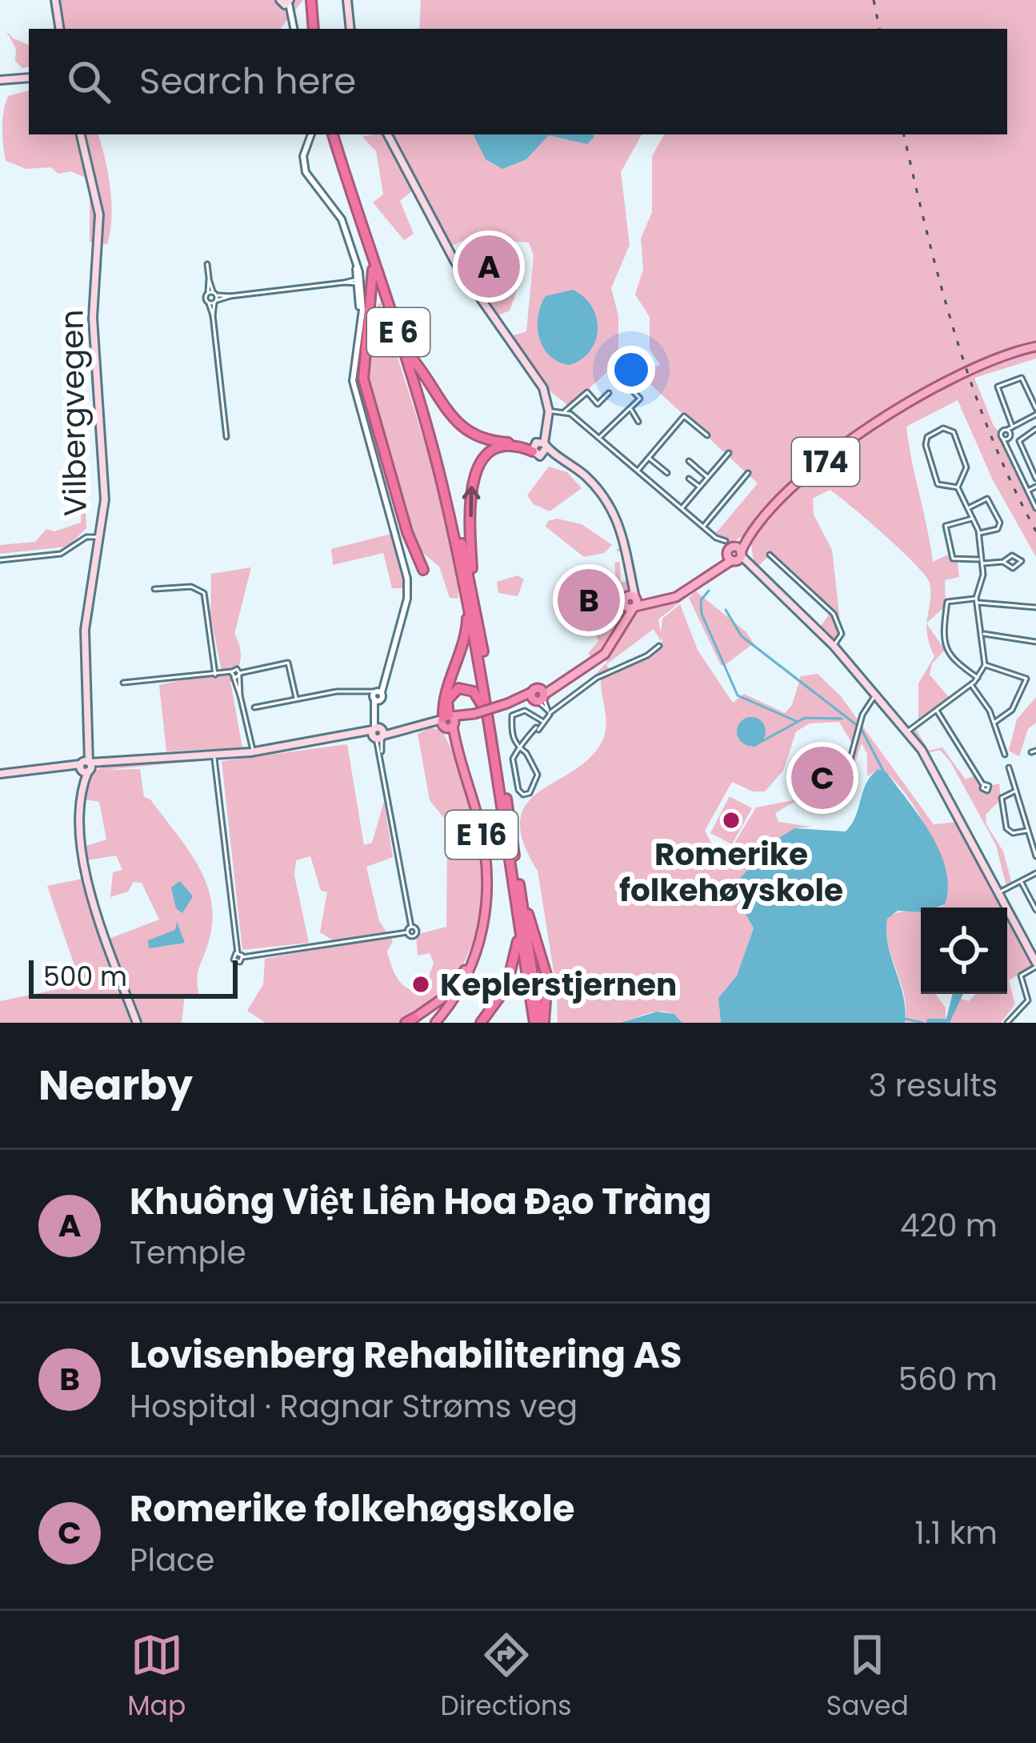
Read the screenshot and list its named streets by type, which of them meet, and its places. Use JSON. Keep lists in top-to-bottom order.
{
  "streets": {
    "highway": ["E 6", "E 16"],
    "main road": ["Vilbergvegen", "174"]
  },
  "crossings": [
    ["E 6", "E 16"]
  ],
  "places": ["Romerike folkehøyskole", "Keplerstjernen"],
  "scale_bar": "500 m",
  "page": {
    "search": "Search here",
    "pins": ["A", "B", "C"],
    "scale": "500 m",
    "heading": ["Nearby", "3 results"],
    "list": [
      {
        "mark": "A",
        "name": "Khuông Việt Liên Hoa Đạo Tràng",
        "note": "Temple",
        "value": "420 m"
      },
      {
        "mark": "B",
        "name": "Lovisenberg Rehabilitering AS",
        "note": "Hospital · Ragnar Strøms veg",
        "value": "560 m"
      },
      {
        "mark": "C",
        "name": "Romerike folkehøgskole",
        "note": "Place",
        "value": "1.1 km"
      }
    ],
    "nav": ["Map", "Directions", "Saved"]
  }
}
